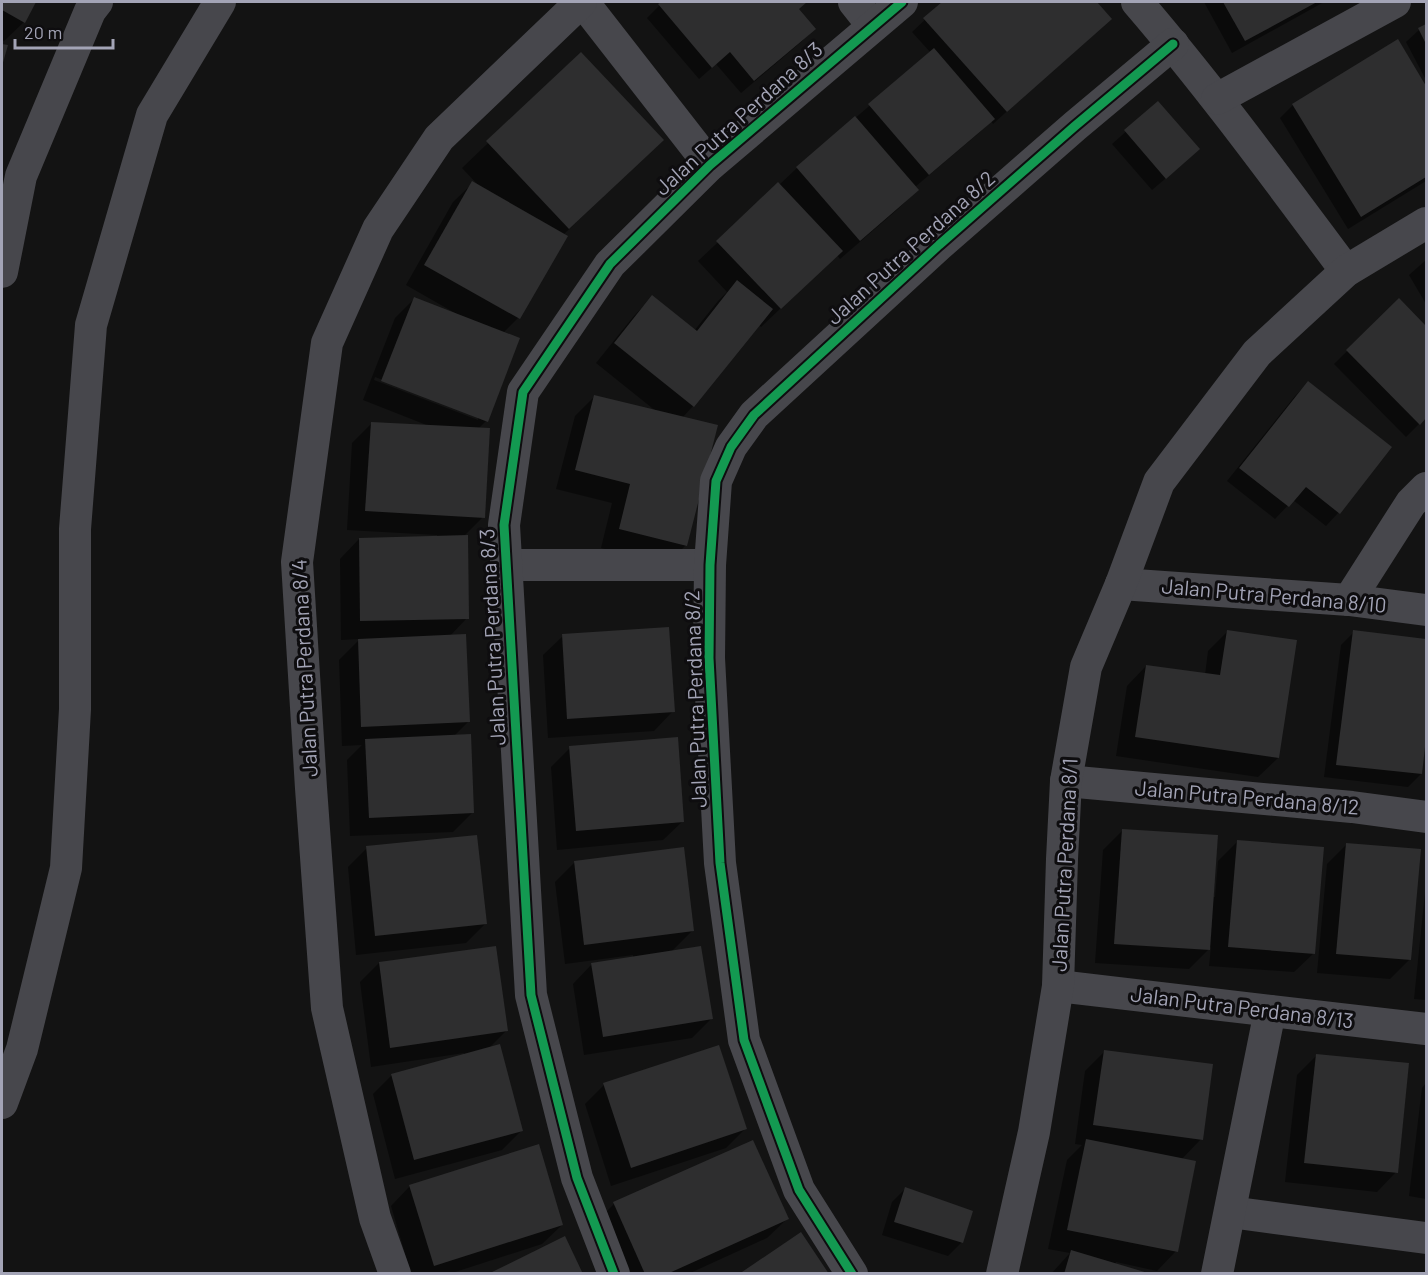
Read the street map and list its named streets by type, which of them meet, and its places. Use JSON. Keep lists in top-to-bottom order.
{
  "streets": {
    "street": [
      "Jalan Putra Perdana 8/3",
      "Jalan Putra Perdana 8/2",
      "Jalan Putra Perdana 8/10",
      "Jalan Putra Perdana 8/4",
      "Jalan Putra Perdana 8/12",
      "Jalan Putra Perdana 8/1",
      "Jalan Putra Perdana 8/13"
    ]
  },
  "crossings": [
    ["Jalan Putra Perdana 8/10", "Jalan Putra Perdana 8/1"],
    ["Jalan Putra Perdana 8/12", "Jalan Putra Perdana 8/1"],
    ["Jalan Putra Perdana 8/1", "Jalan Putra Perdana 8/13"]
  ],
  "scale_bar": "20 m"
}
